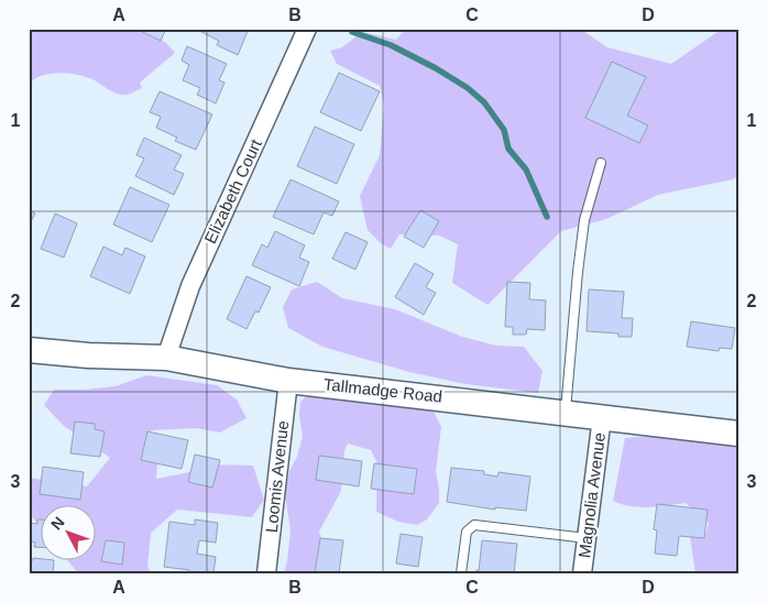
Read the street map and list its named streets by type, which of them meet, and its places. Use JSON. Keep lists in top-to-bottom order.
{
  "streets": {
    "street": [
      "Elizabeth Court",
      "Tallmadge Road",
      "Loomis Avenue",
      "Magnolia Avenue"
    ]
  },
  "crossings": [
    ["Elizabeth Court", "Tallmadge Road"],
    ["Tallmadge Road", "Loomis Avenue"],
    ["Tallmadge Road", "Magnolia Avenue"]
  ],
  "north": "top left",
  "grid": {
    "columns": [
      "A",
      "B",
      "C",
      "D"
    ],
    "rows": ["1", "2", "3"]
  }
}
